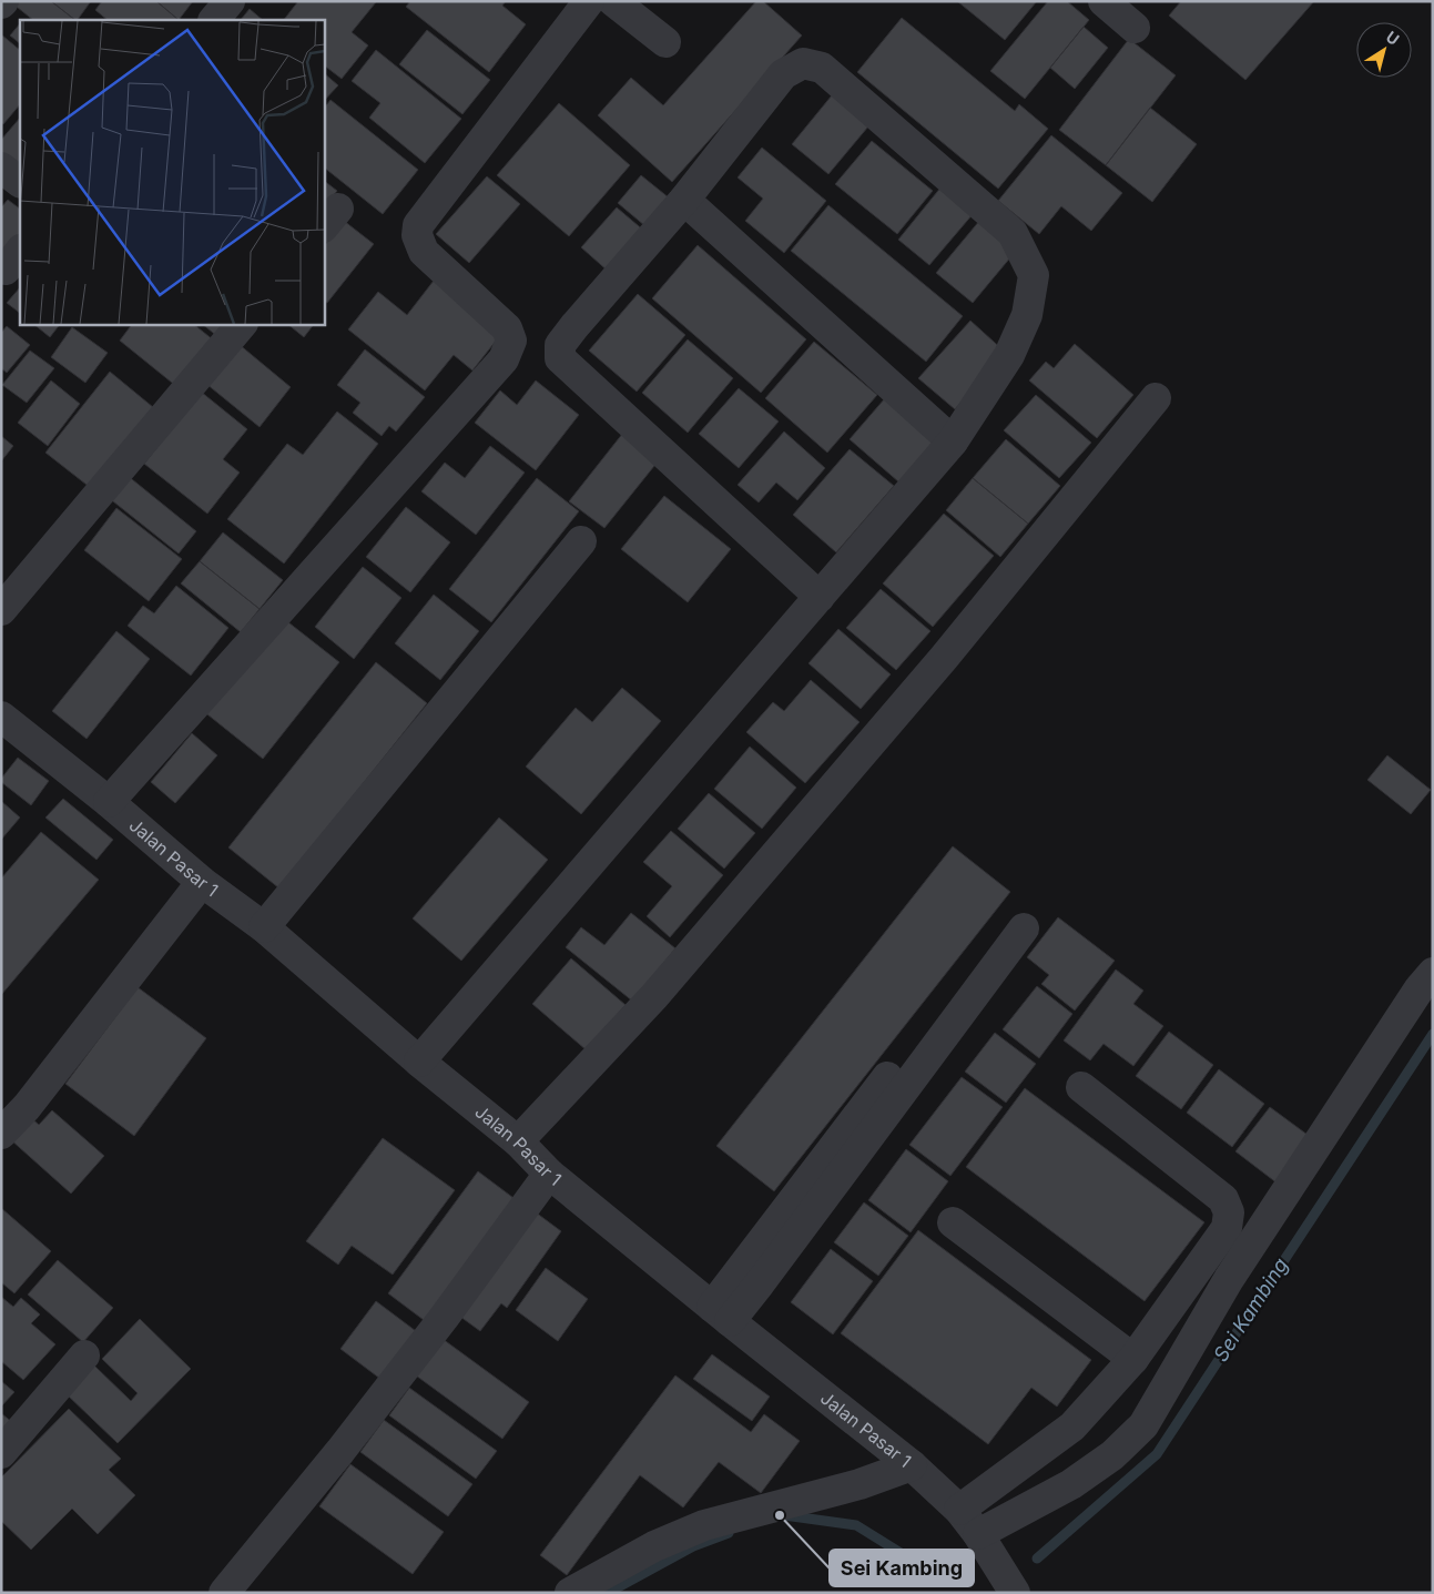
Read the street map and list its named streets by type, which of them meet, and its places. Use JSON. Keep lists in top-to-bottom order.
{
  "streets": {
    "street": ["Jalan Pasar 1"]
  },
  "water": ["Sei Kambing"],
  "places": ["Sei Kambing"],
  "north": "top right"
}
